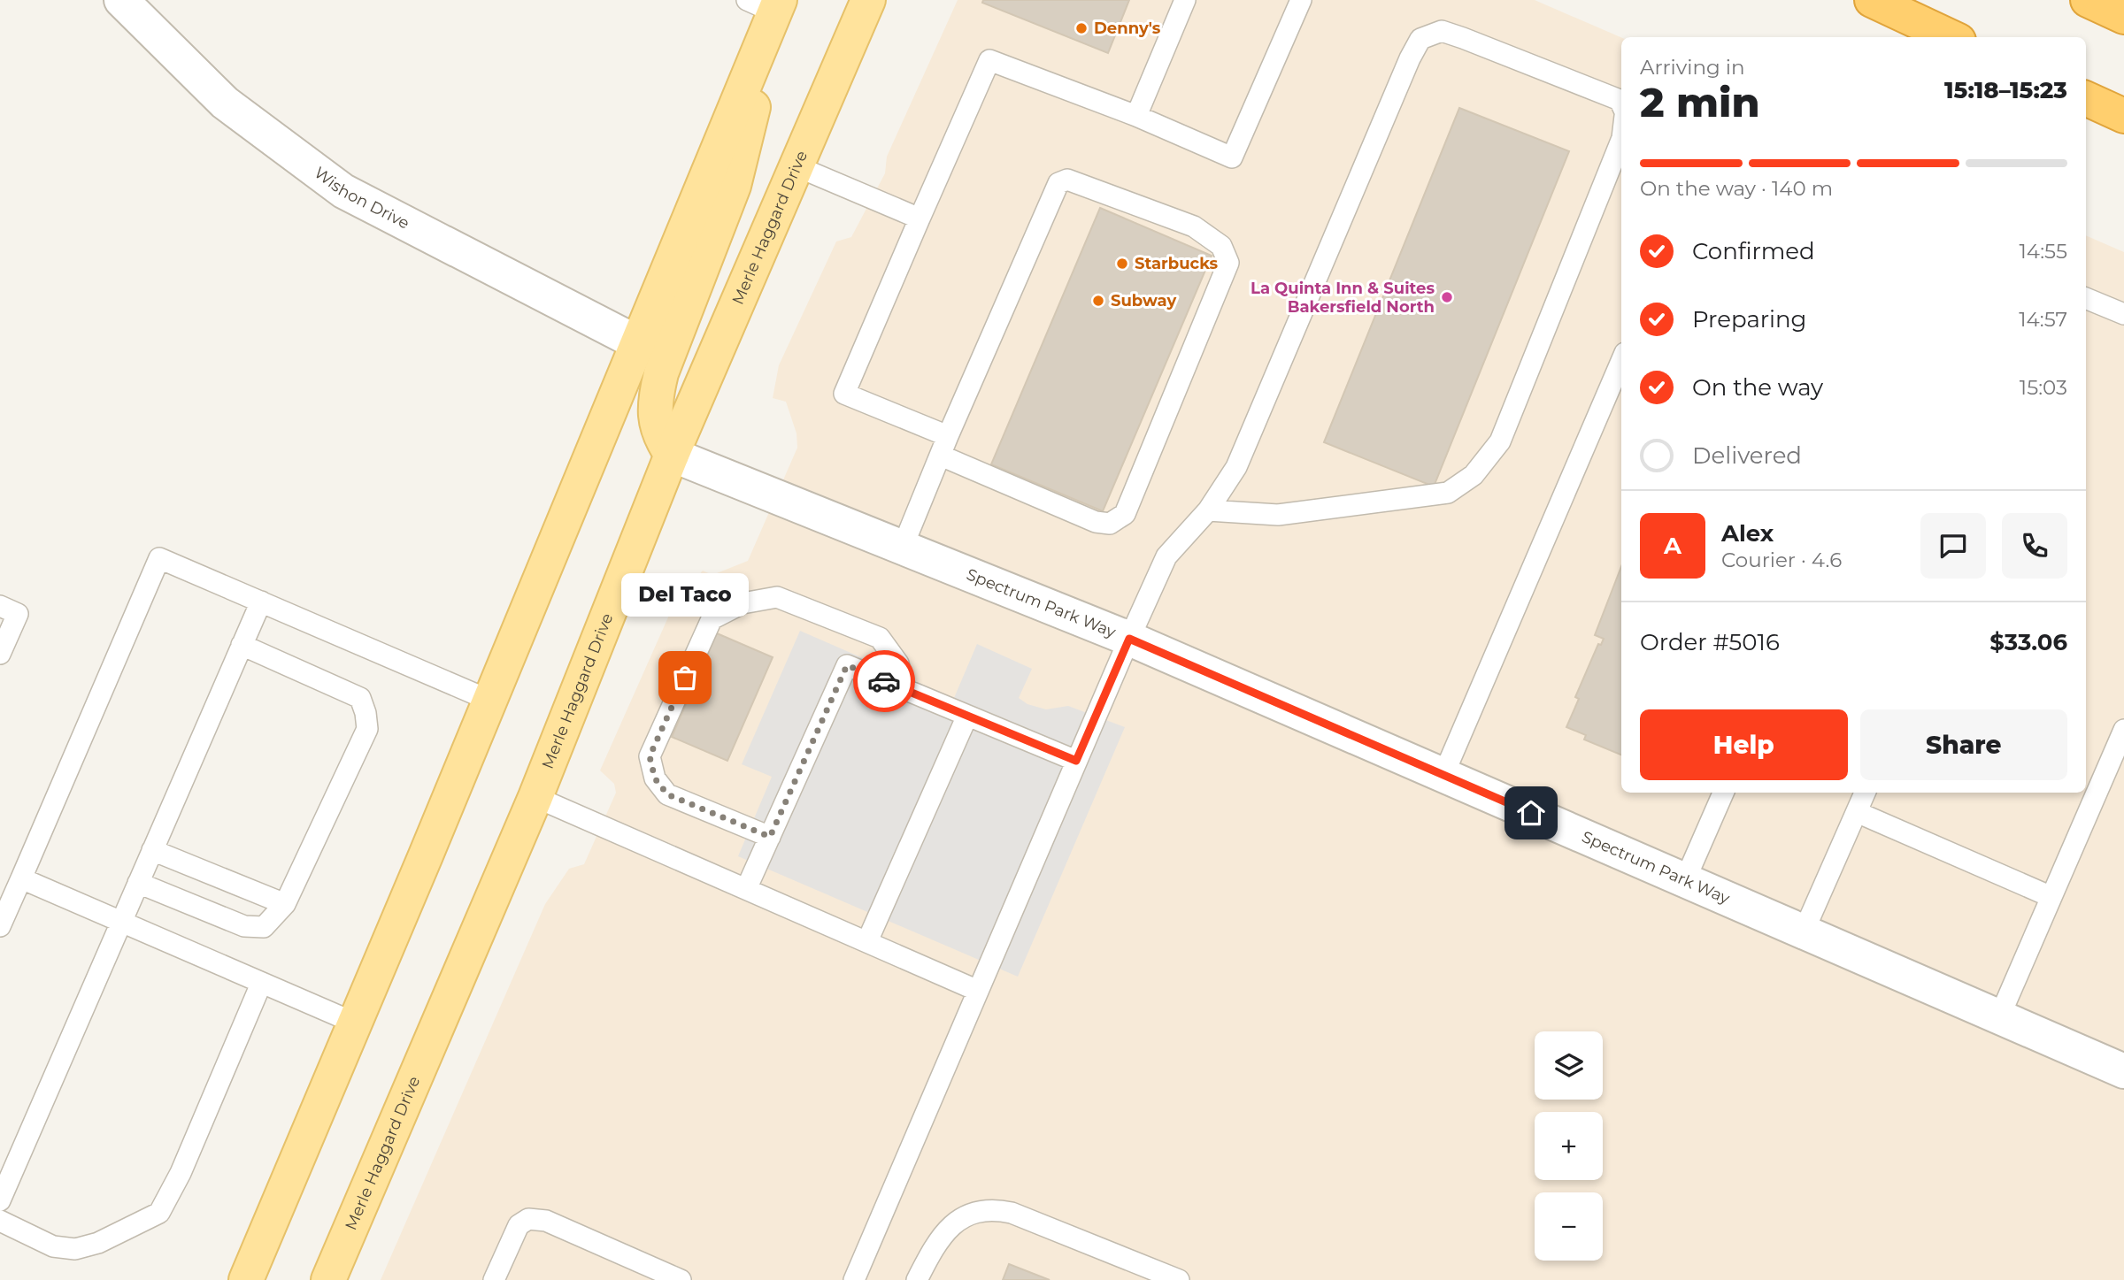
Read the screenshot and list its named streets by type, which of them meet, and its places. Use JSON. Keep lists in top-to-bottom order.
{
  "streets": {
    "main road": ["Merle Haggard Drive"],
    "street": ["Wishon Drive", "Spectrum Park Way"]
  },
  "crossings": [
    ["Merle Haggard Drive", "Spectrum Park Way"]
  ],
  "places": [
    "Denny's",
    "Starbucks",
    "La Quinta Inn & Suites Bakersfield North",
    "Subway",
    "Del Taco"
  ],
  "page": {
    "heading": ["2 min", "Arriving in", "15:18–15:23"],
    "panel": [
      "Alex",
      "Courier · 4.6",
      "Order #5016",
      "$33.06"
    ],
    "bar": "On the way · 140 m",
    "list": [
      ["Confirmed", "14:55"],
      ["Preparing", "14:57"],
      ["On the way", "15:03"],
      "Delivered"
    ],
    "round": "A",
    "bubble": "Del Taco",
    "buttons": ["Help", "Share"],
    "map_buttons": ["+", "−"]
  }
}
